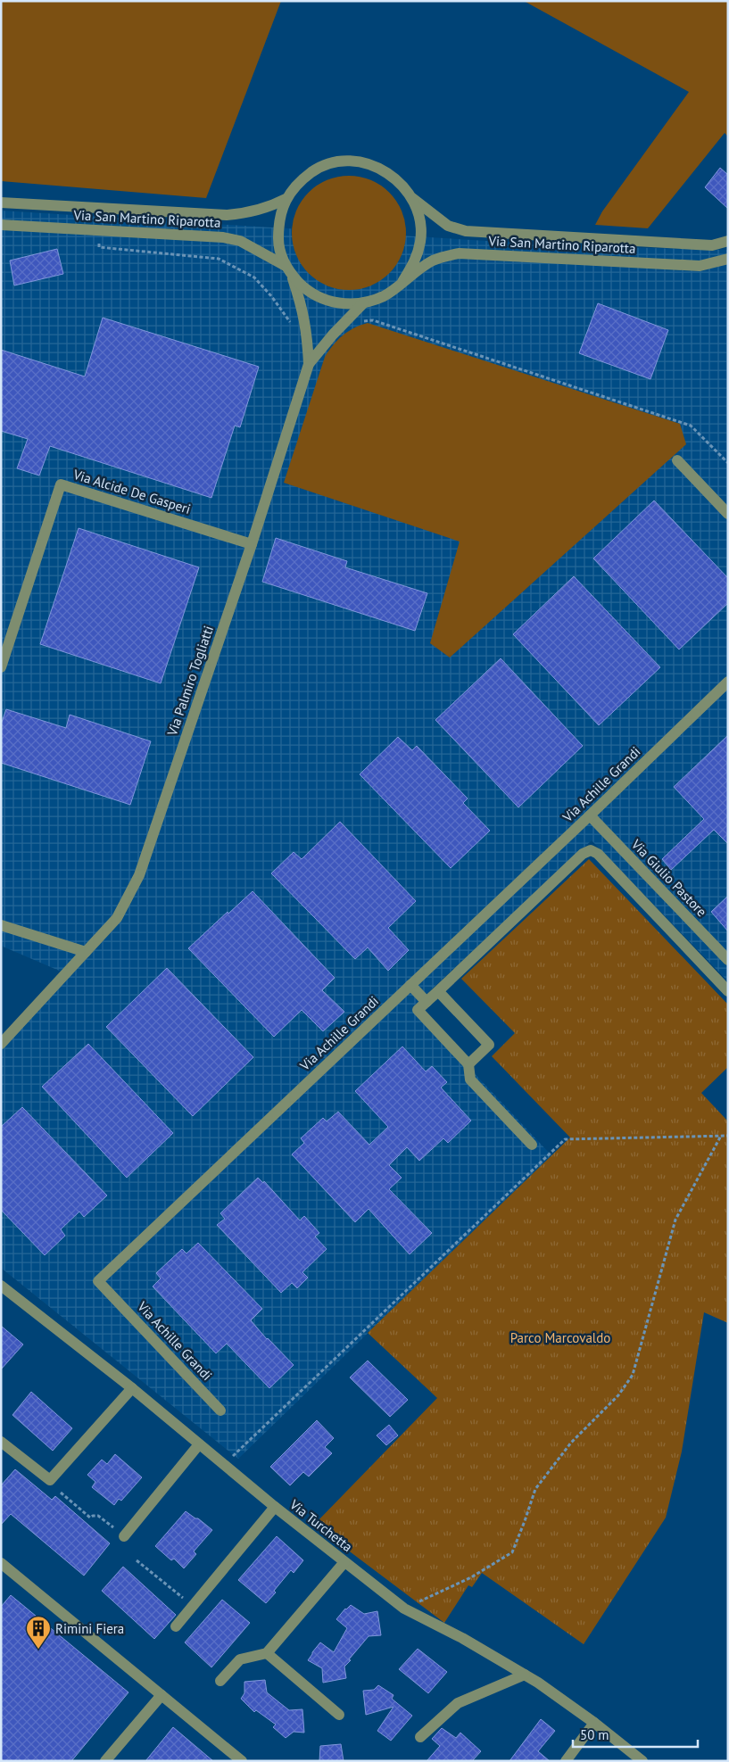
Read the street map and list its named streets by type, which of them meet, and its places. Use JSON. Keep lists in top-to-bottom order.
{
  "streets": {
    "street": [
      "Via San Martino Riparotta",
      "Via Alcide De Gasperi",
      "Via Palmiro Togliatti",
      "Via Achille Grandi",
      "Via Giulio Pastore",
      "Via Turchetta"
    ]
  },
  "crossings": [
    ["Via San Martino Riparotta", "Via Palmiro Togliatti"],
    ["Via Alcide De Gasperi", "Via Palmiro Togliatti"],
    ["Via Achille Grandi", "Via Giulio Pastore"]
  ],
  "parks": ["Parco Marcovaldo"],
  "places": {
    "building": ["Rimini Fiera"]
  },
  "scale_bar": "50 m"
}
